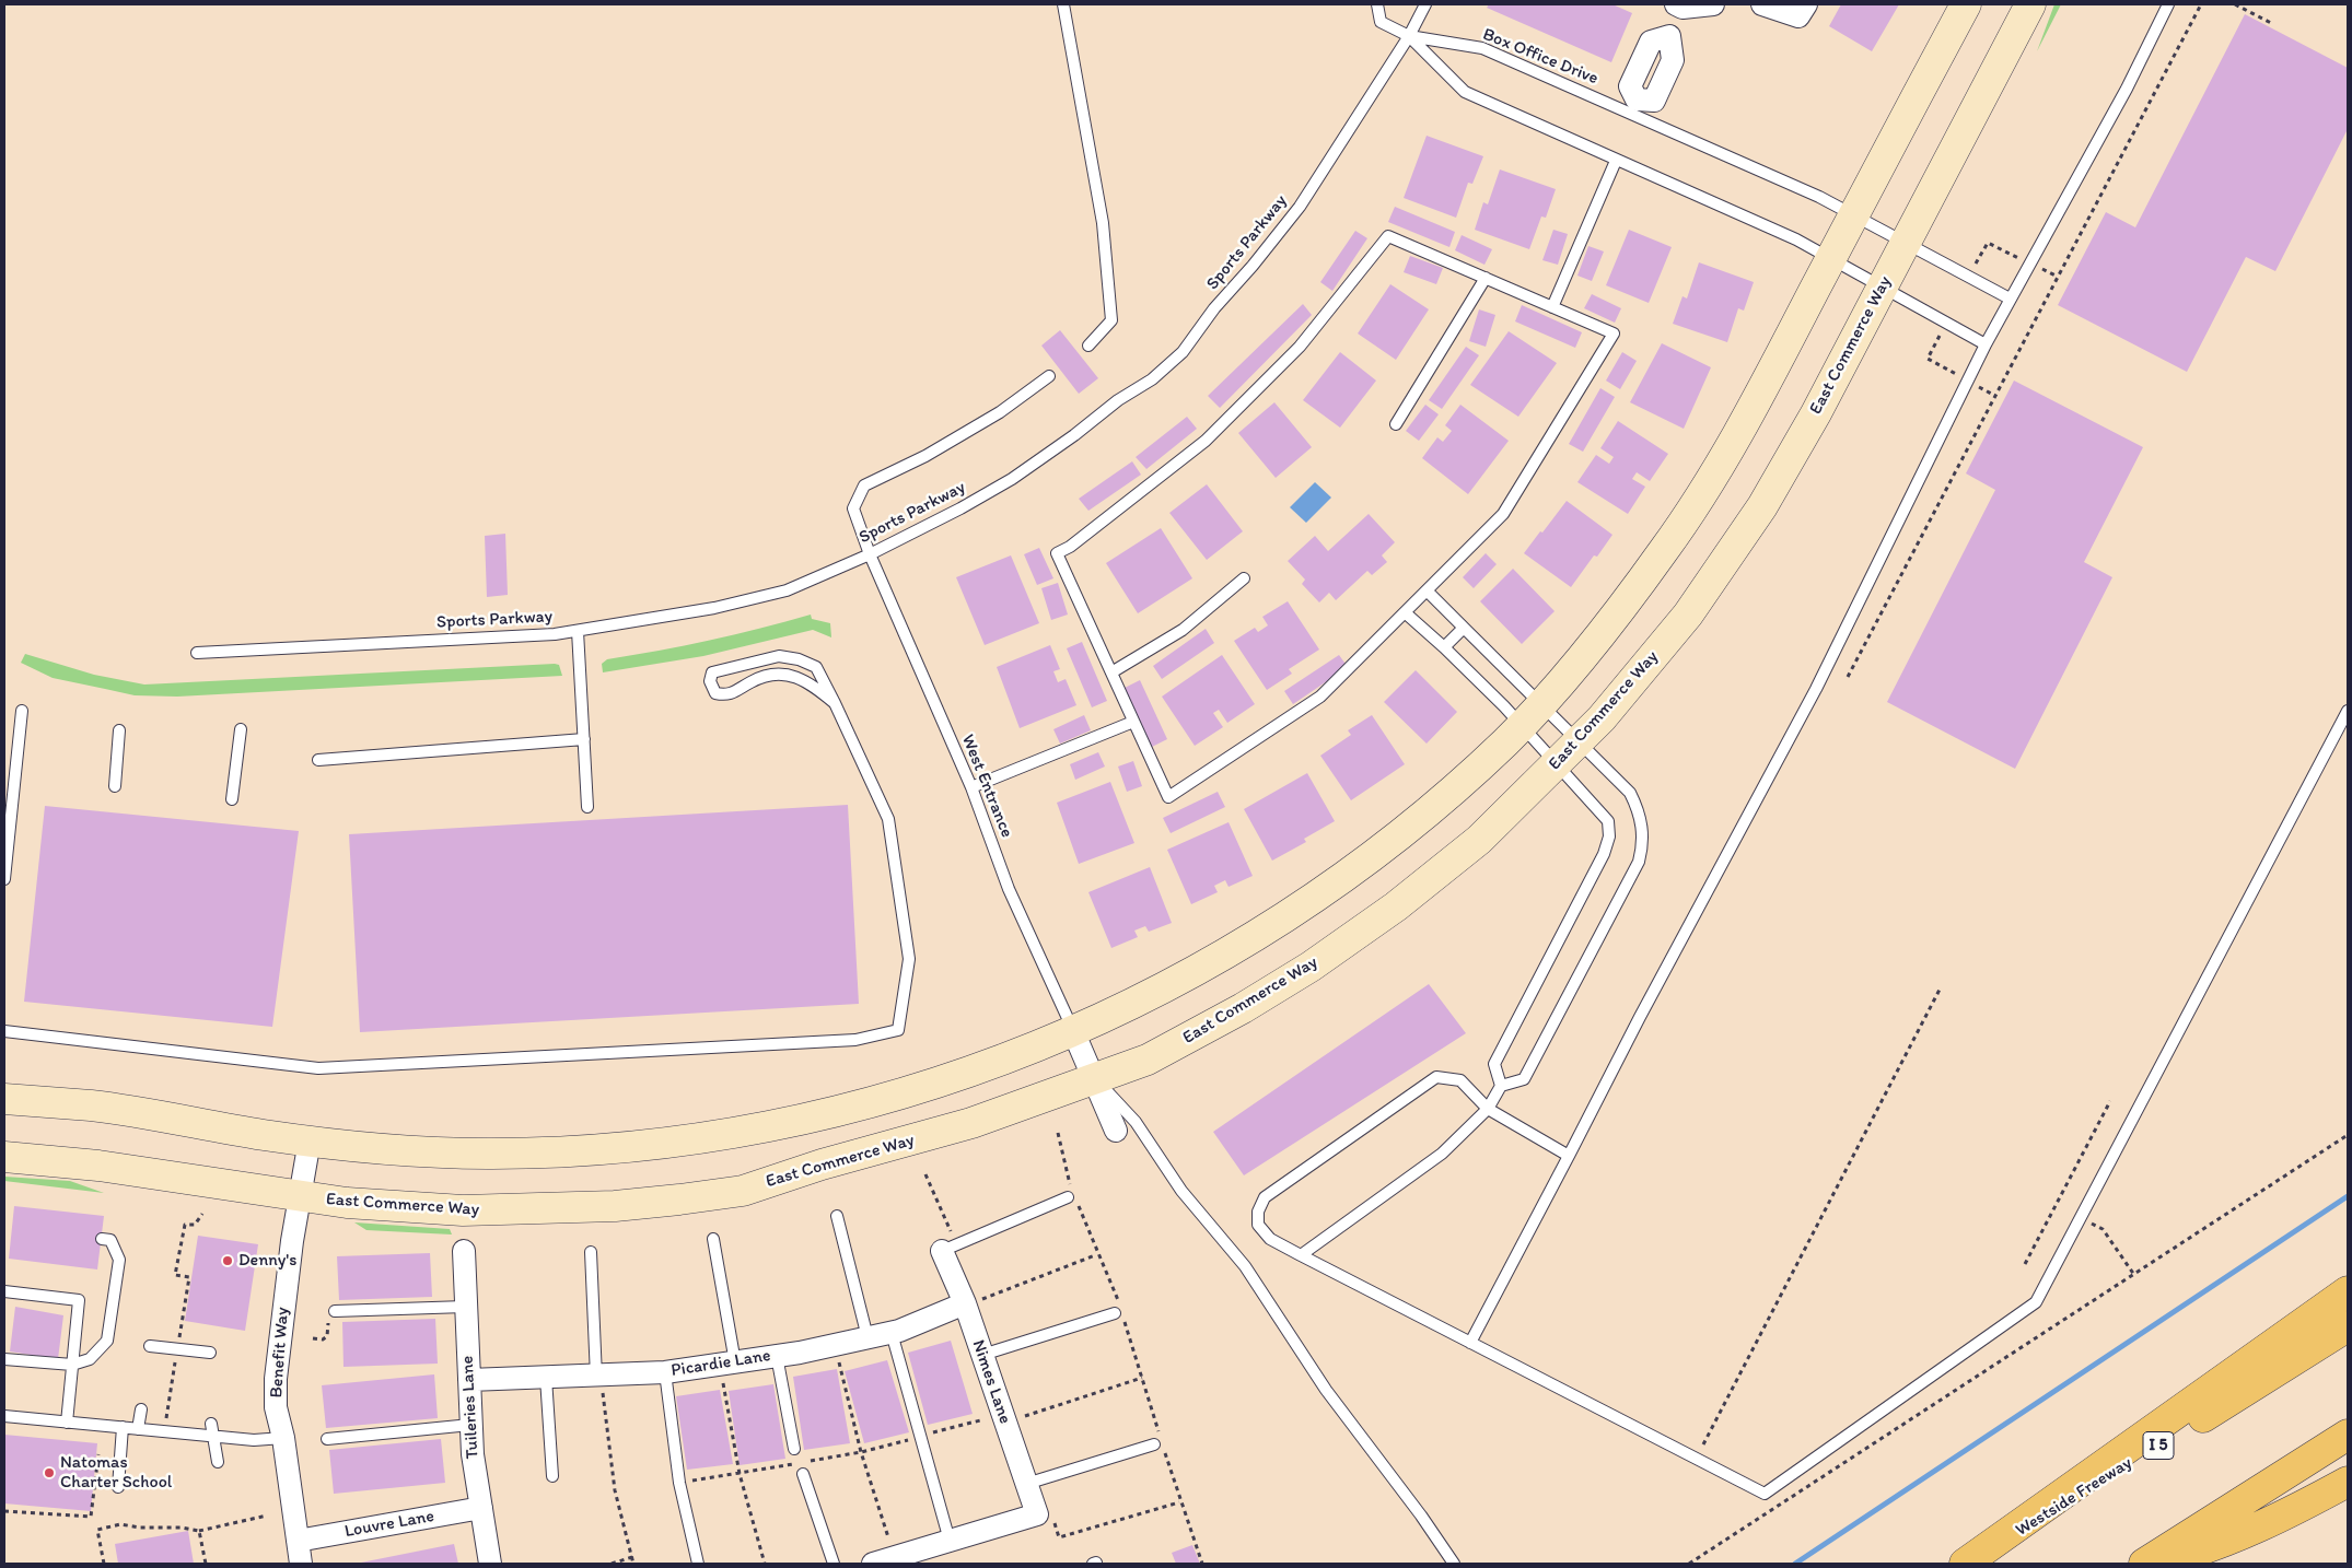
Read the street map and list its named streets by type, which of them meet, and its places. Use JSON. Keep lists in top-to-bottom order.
{
  "streets": {
    "highway": ["I 5", "Westside Freeway"],
    "main road": ["East Commerce Way"],
    "street": [
      "Benefit Way",
      "Picardie Lane",
      "Nimes Lane",
      "Tuileries Lane",
      "Louvre Lane"
    ],
    "lane": ["Box Office Drive", "Sports Parkway", "West Entrance"]
  },
  "crossings": [
    ["Box Office Drive", "Sports Parkway"],
    ["Box Office Drive", "East Commerce Way"],
    ["Sports Parkway", "West Entrance"],
    ["East Commerce Way", "Benefit Way"],
    ["Benefit Way", "Louvre Lane"],
    ["Picardie Lane", "Nimes Lane"],
    ["Picardie Lane", "Tuileries Lane"],
    ["Tuileries Lane", "Louvre Lane"]
  ],
  "places": ["Denny's", "Natomas Charter School"]
}
